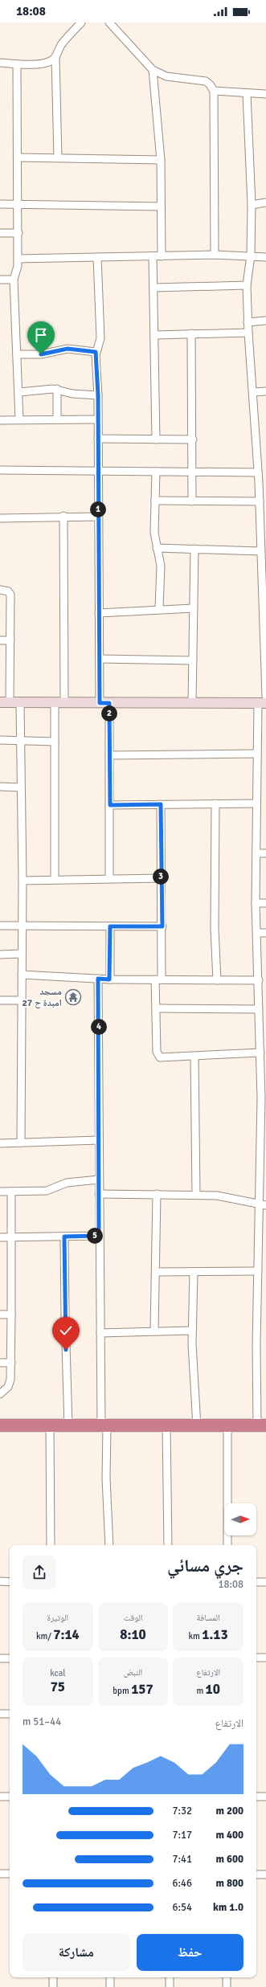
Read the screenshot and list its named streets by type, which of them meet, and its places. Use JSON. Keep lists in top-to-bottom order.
{
  "places": {
    "temple": ["مسجد امبدة ح 27"]
  },
  "north": "right",
  "page": {
    "status": "18:08",
    "pins": [
      "1",
      "2",
      "3",
      "4",
      "5"
    ],
    "heading": ["جري مسائي", "18:08"],
    "stats": [
      ["المسافة", "1.13 km"],
      ["الوقت", "8:10"],
      ["الوتيرة", "7:14 /km"],
      ["الارتفاع", "10 m"],
      ["النبض", "157 bpm"],
      ["kcal", "75"]
    ],
    "chart": ["الارتفاع", "44–51 m"],
    "list": [
      {
        "name": "200 m",
        "note": "7:32"
      },
      {
        "name": "400 m",
        "note": "7:17"
      },
      {
        "name": "600 m",
        "note": "7:41"
      },
      {
        "name": "800 m",
        "note": "6:46"
      },
      {
        "name": "1.0 km",
        "note": "6:54"
      }
    ],
    "buttons": ["حفظ", "مشاركة"]
  }
}
